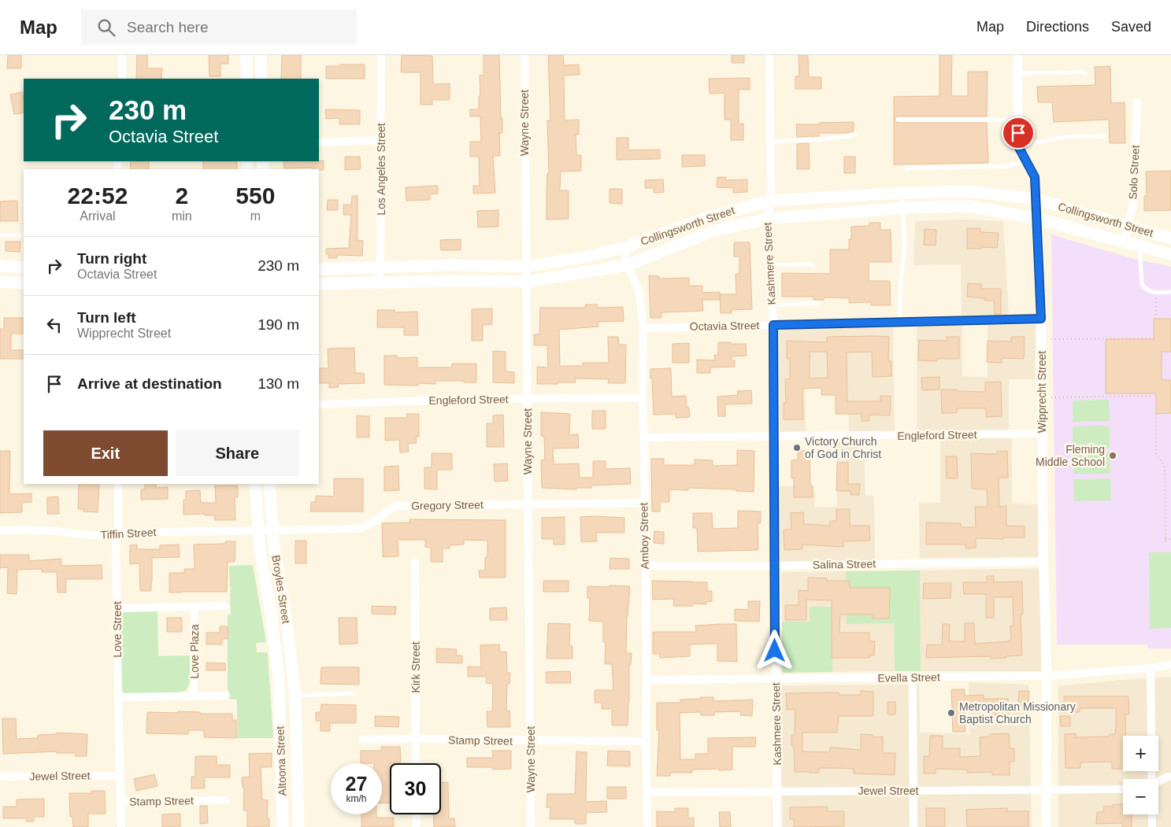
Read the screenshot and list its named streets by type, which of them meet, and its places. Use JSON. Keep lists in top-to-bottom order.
{
  "streets": {
    "main road": ["Collingsworth Street", "Broyles Street", "Altoona Street"],
    "street": [
      "Wayne Street",
      "Los Angeles Street",
      "Solo Street",
      "Kashmere Street",
      "Octavia Street",
      "Wipprecht Street",
      "Engleford Street",
      "Gregory Street",
      "Tiffin Street",
      "Amboy Street",
      "Salina Street",
      "Love Street",
      "Love Plaza",
      "Kirk Street",
      "Evella Street",
      "Stamp Street",
      "Jewel Street"
    ]
  },
  "crossings": [
    ["Wayne Street", "Collingsworth Street"],
    ["Wayne Street", "Engleford Street"],
    ["Wayne Street", "Gregory Street"],
    ["Wayne Street", "Stamp Street"],
    ["Los Angeles Street", "Collingsworth Street"],
    ["Solo Street", "Collingsworth Street"],
    ["Collingsworth Street", "Kashmere Street"],
    ["Collingsworth Street", "Wipprecht Street"],
    ["Collingsworth Street", "Amboy Street"],
    ["Kashmere Street", "Octavia Street"],
    ["Kashmere Street", "Engleford Street"],
    ["Kashmere Street", "Salina Street"],
    ["Kashmere Street", "Evella Street"],
    ["Kashmere Street", "Jewel Street"],
    ["Octavia Street", "Wipprecht Street"],
    ["Octavia Street", "Amboy Street"],
    ["Wipprecht Street", "Engleford Street"],
    ["Wipprecht Street", "Salina Street"],
    ["Wipprecht Street", "Evella Street"],
    ["Wipprecht Street", "Jewel Street"],
    ["Engleford Street", "Amboy Street"],
    ["Gregory Street", "Tiffin Street"],
    ["Gregory Street", "Amboy Street"],
    ["Gregory Street", "Broyles Street"],
    ["Tiffin Street", "Broyles Street"],
    ["Tiffin Street", "Love Street"],
    ["Amboy Street", "Salina Street"],
    ["Amboy Street", "Evella Street"],
    ["Amboy Street", "Stamp Street"],
    ["Amboy Street", "Jewel Street"],
    ["Broyles Street", "Altoona Street"],
    ["Love Street", "Stamp Street"],
    ["Love Street", "Jewel Street"],
    ["Kirk Street", "Stamp Street"]
  ],
  "places": ["Victory Church of God in Christ", "Fleming Middle School", "Metropolitan Missionary Baptist Church"],
  "page": {
    "header": "Map",
    "search": "Search here",
    "nav": ["Map", "Directions", "Saved"],
    "turn": ["230 m", "Octavia Street"],
    "eta": [
      "22:52",
      "Arrival",
      "2",
      "min",
      "550",
      "m"
    ],
    "list": [
      {
        "name": "Turn right",
        "note": "Octavia Street",
        "value": "230 m"
      },
      {
        "name": "Turn left",
        "note": "Wipprecht Street",
        "value": "190 m"
      },
      {
        "name": "Arrive at destination",
        "value": "130 m"
      }
    ],
    "buttons": ["Exit", "Share"],
    "map_buttons": ["+", "−"],
    "speed": "27 km/h",
    "limit": "30"
  }
}
